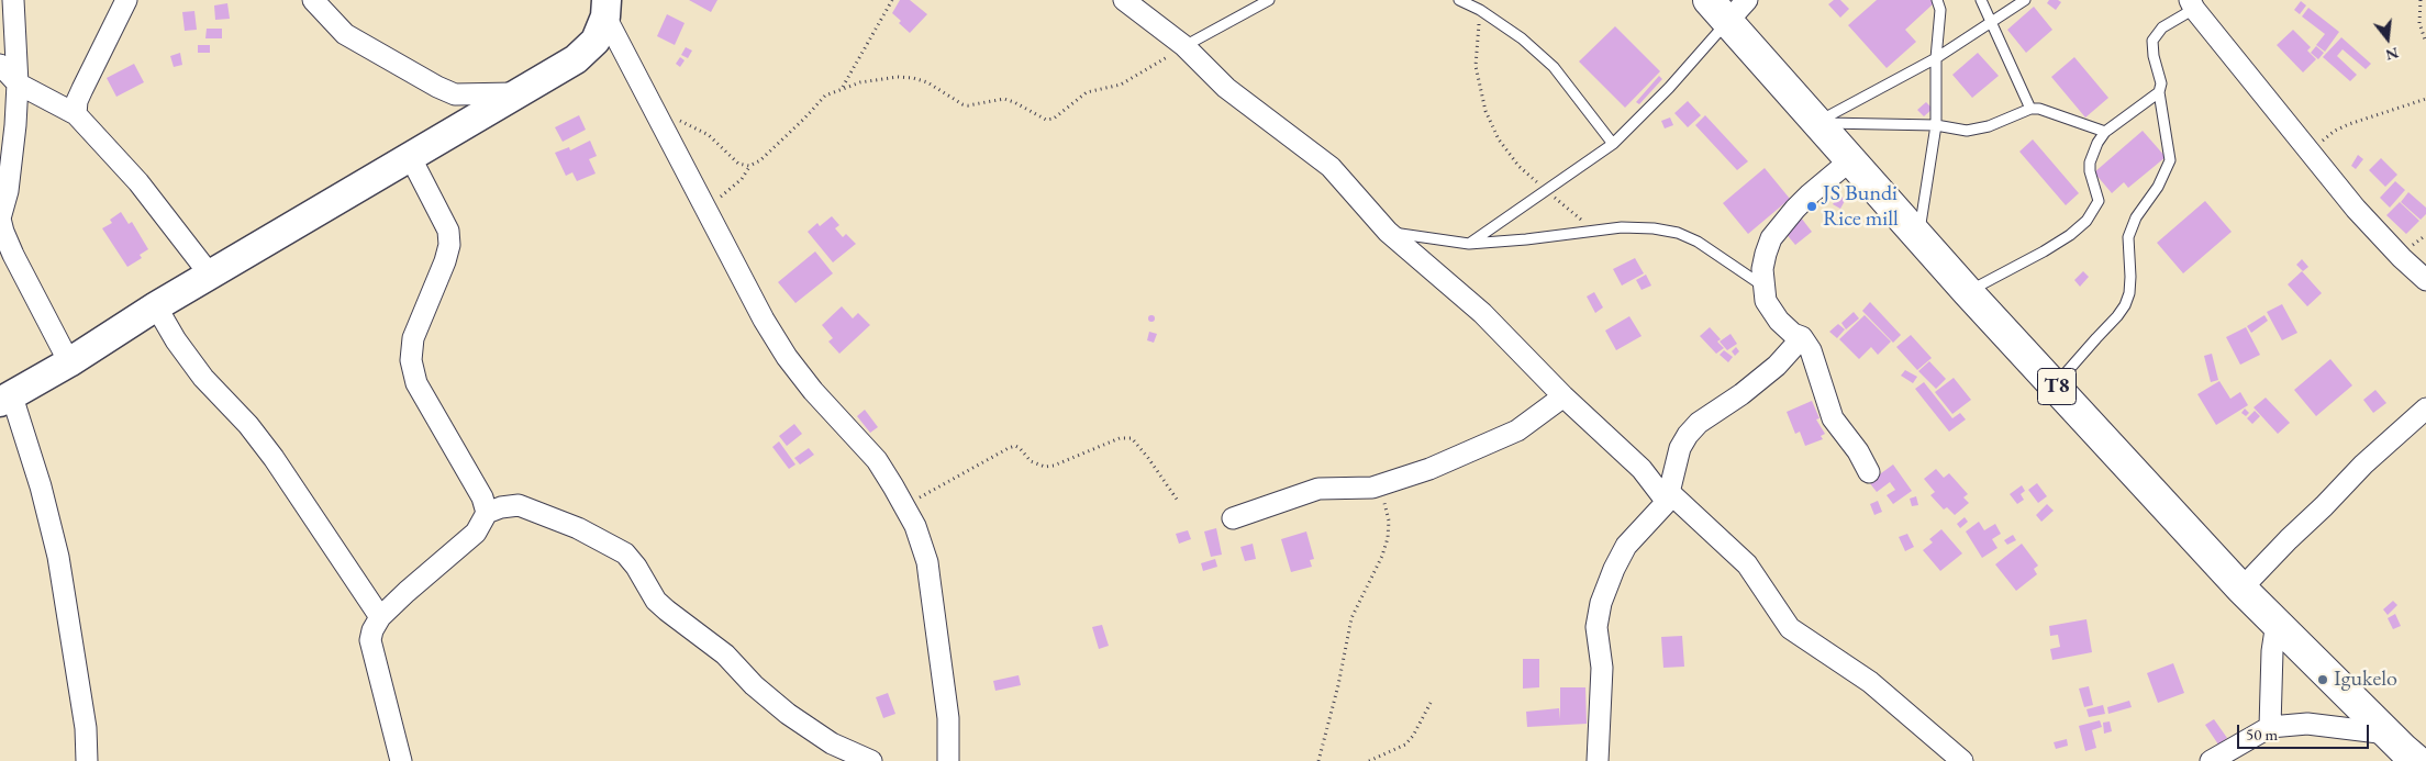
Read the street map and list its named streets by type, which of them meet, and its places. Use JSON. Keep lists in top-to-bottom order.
{
  "streets": {
    "highway": ["T8"]
  },
  "places": ["JS Bundi Rice mill", "Igukelo"],
  "scale_bar": "50 m",
  "north": "bottom"
}
